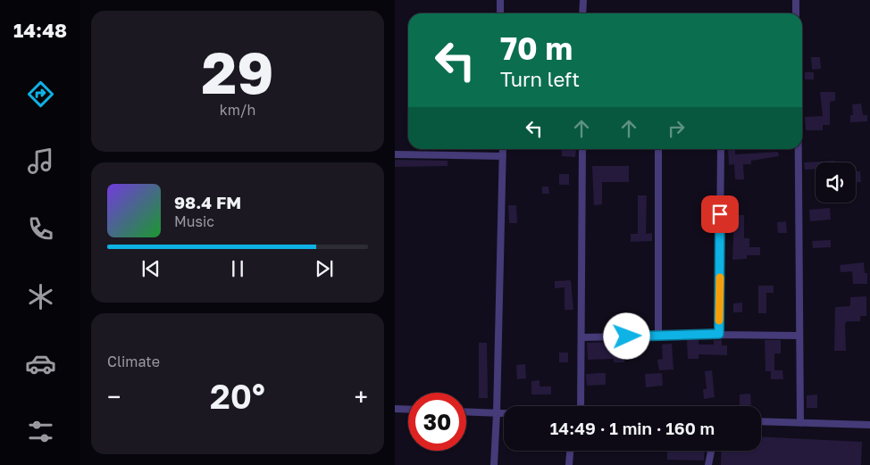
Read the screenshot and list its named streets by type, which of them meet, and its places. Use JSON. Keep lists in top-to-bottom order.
{
  "page": {
    "tabs": "14:48",
    "tile": [
      ["29", "km/h"],
      "Climate"
    ],
    "turn": ["70 m", "Turn left"],
    "song": ["98.4 FM", "Music"],
    "heat": ["−", "20°", "+"],
    "limit": "30",
    "trip": "14:49 · 1 min · 160 m"
  }
}
